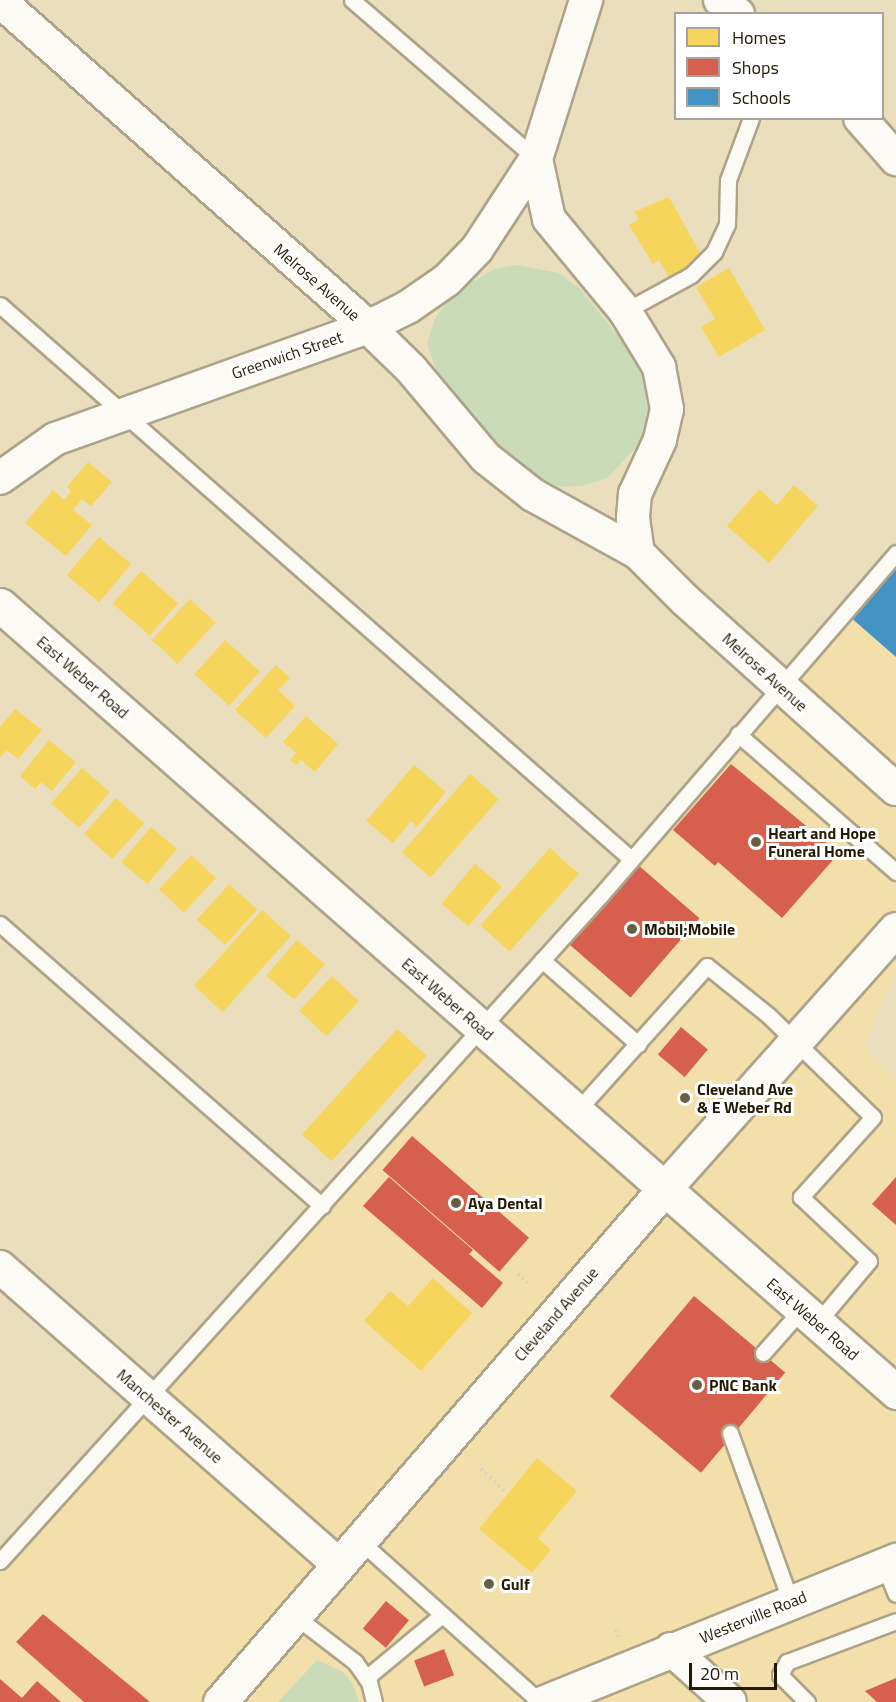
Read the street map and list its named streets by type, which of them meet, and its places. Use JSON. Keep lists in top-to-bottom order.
{
  "streets": {
    "main road": ["East Weber Road", "Cleveland Avenue", "Westerville Road"],
    "street": ["Melrose Avenue", "Greenwich Street", "Manchester Avenue"]
  },
  "crossings": [
    ["Melrose Avenue", "Greenwich Street"],
    ["East Weber Road", "Cleveland Avenue"],
    ["Cleveland Avenue", "Manchester Avenue"]
  ],
  "places": [
    "Heart and Hope Funeral Home",
    "Mobil;Mobile",
    "Cleveland Ave & E Weber Rd",
    "Aya Dental",
    "PNC Bank",
    "Gulf"
  ],
  "legend": ["Homes", "Shops", "Schools"],
  "scale_bar": "20 m"
}
